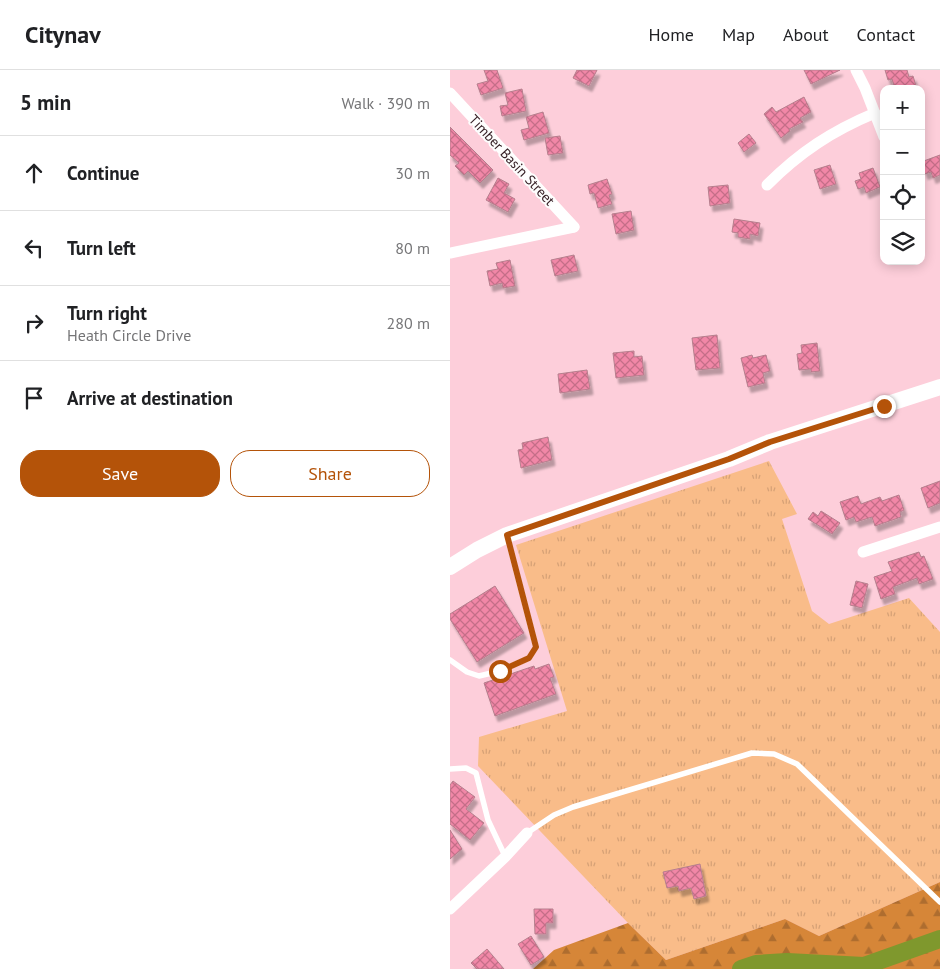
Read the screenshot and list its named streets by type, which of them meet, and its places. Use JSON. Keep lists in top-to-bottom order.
{
  "streets": {
    "street": ["Timber Basin Street"]
  },
  "page": {
    "header": "Citynav",
    "nav": [
      "Home",
      "Map",
      "About",
      "Contact"
    ],
    "heading": ["5 min", "Walk · 390 m"],
    "map_buttons": ["+", "−"],
    "list": [
      ["Continue", "30 m"],
      ["Turn left", "80 m"],
      ["Turn right", "Heath Circle Drive", "280 m"],
      "Arrive at destination"
    ],
    "buttons": ["Save", "Share"]
  }
}
